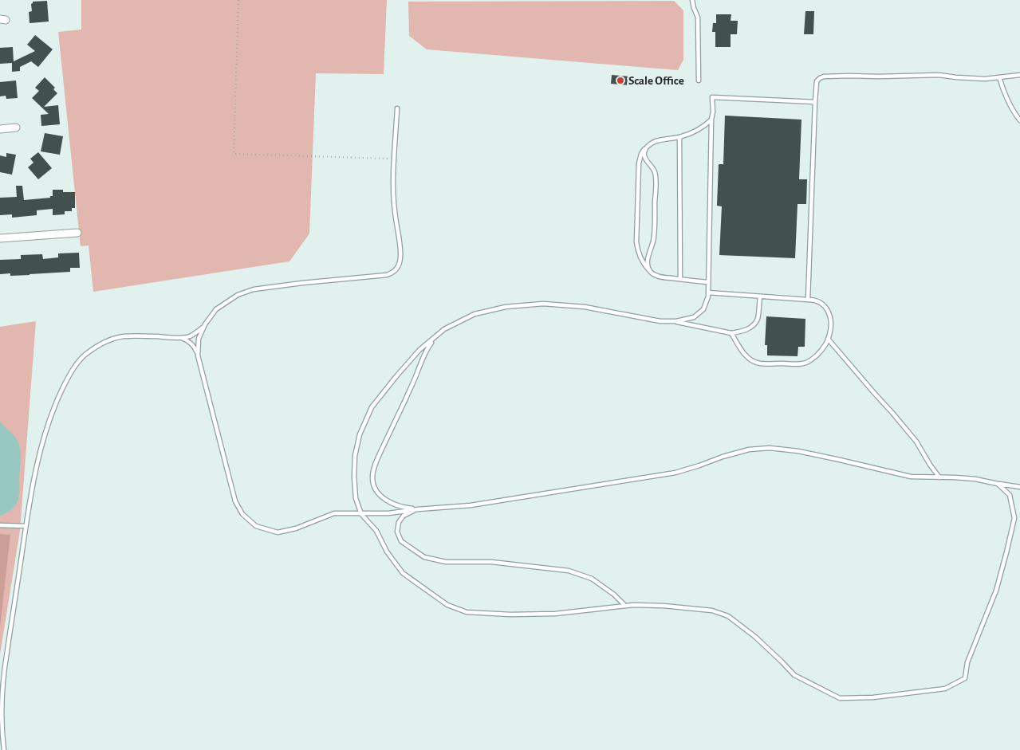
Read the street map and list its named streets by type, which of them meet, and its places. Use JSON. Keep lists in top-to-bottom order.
{
  "places": ["Scale Office"]
}
